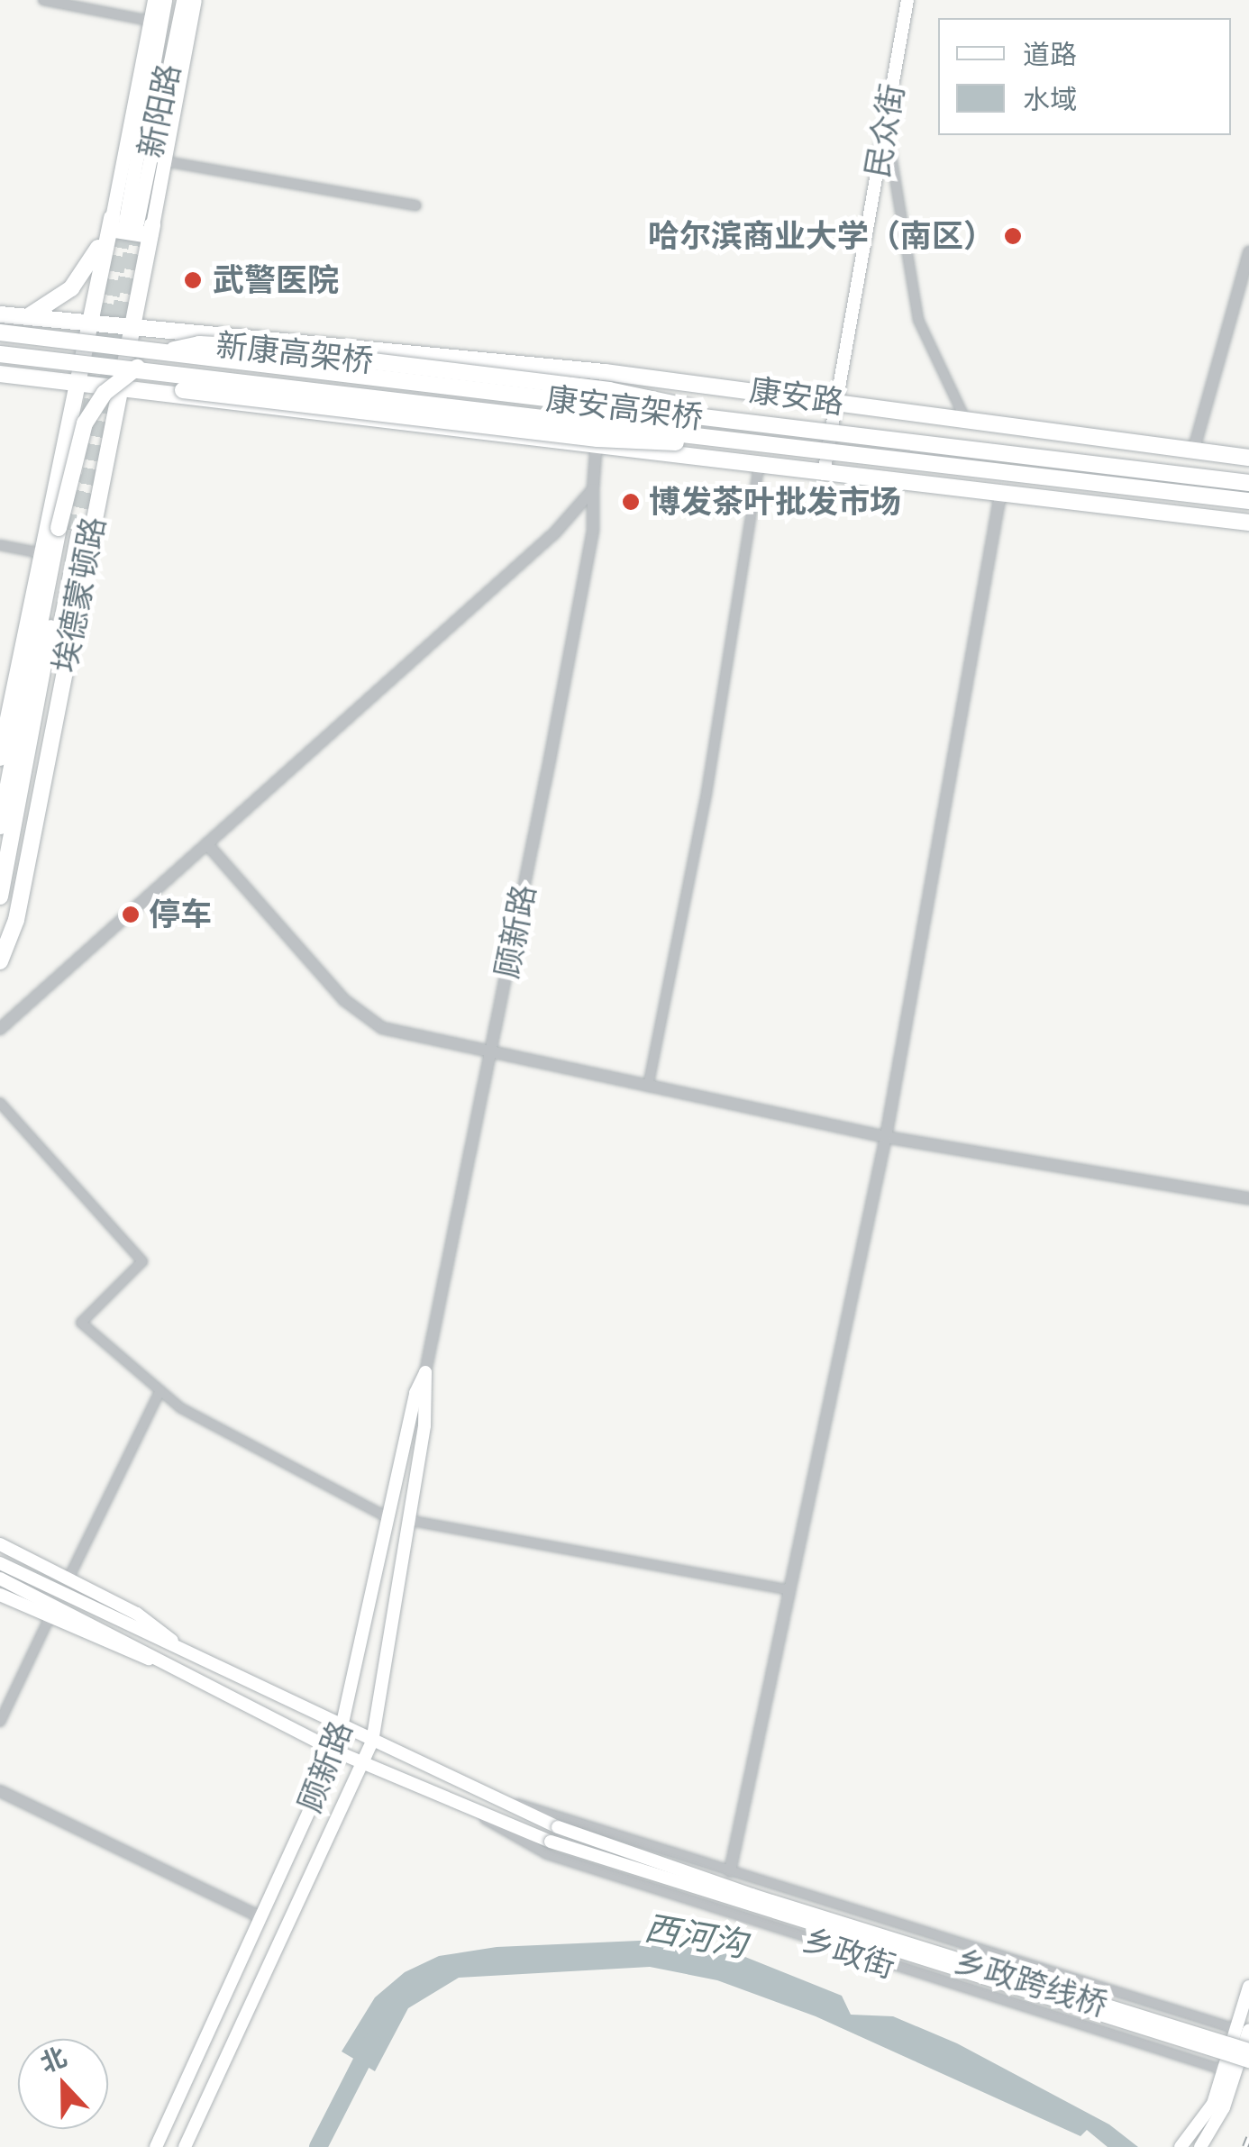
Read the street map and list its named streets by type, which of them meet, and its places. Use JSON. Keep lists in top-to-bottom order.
{
  "streets": {
    "highway": [
      "新康高架桥",
      "康安路",
      "康安高架桥",
      "埃德蒙顿路"
    ],
    "main road": [
      "新阳路",
      "民众街",
      "顾新路",
      "乡政街",
      "乡政跨线桥"
    ]
  },
  "crossings": [
    ["新阳路", "埃德蒙顿路"],
    ["民众街", "康安路"],
    ["新康高架桥", "康安高架桥"],
    ["康安路", "埃德蒙顿路"],
    ["康安路", "顾新路"],
    ["顾新路", "乡政街"],
    ["乡政街", "乡政跨线桥"]
  ],
  "water": ["西河沟"],
  "places": [
    "哈尔滨商业大学（南区）",
    "武警医院",
    "博发茶叶批发市场",
    "停车"
  ],
  "legend": ["道路", "水域"],
  "north": "top"
}
